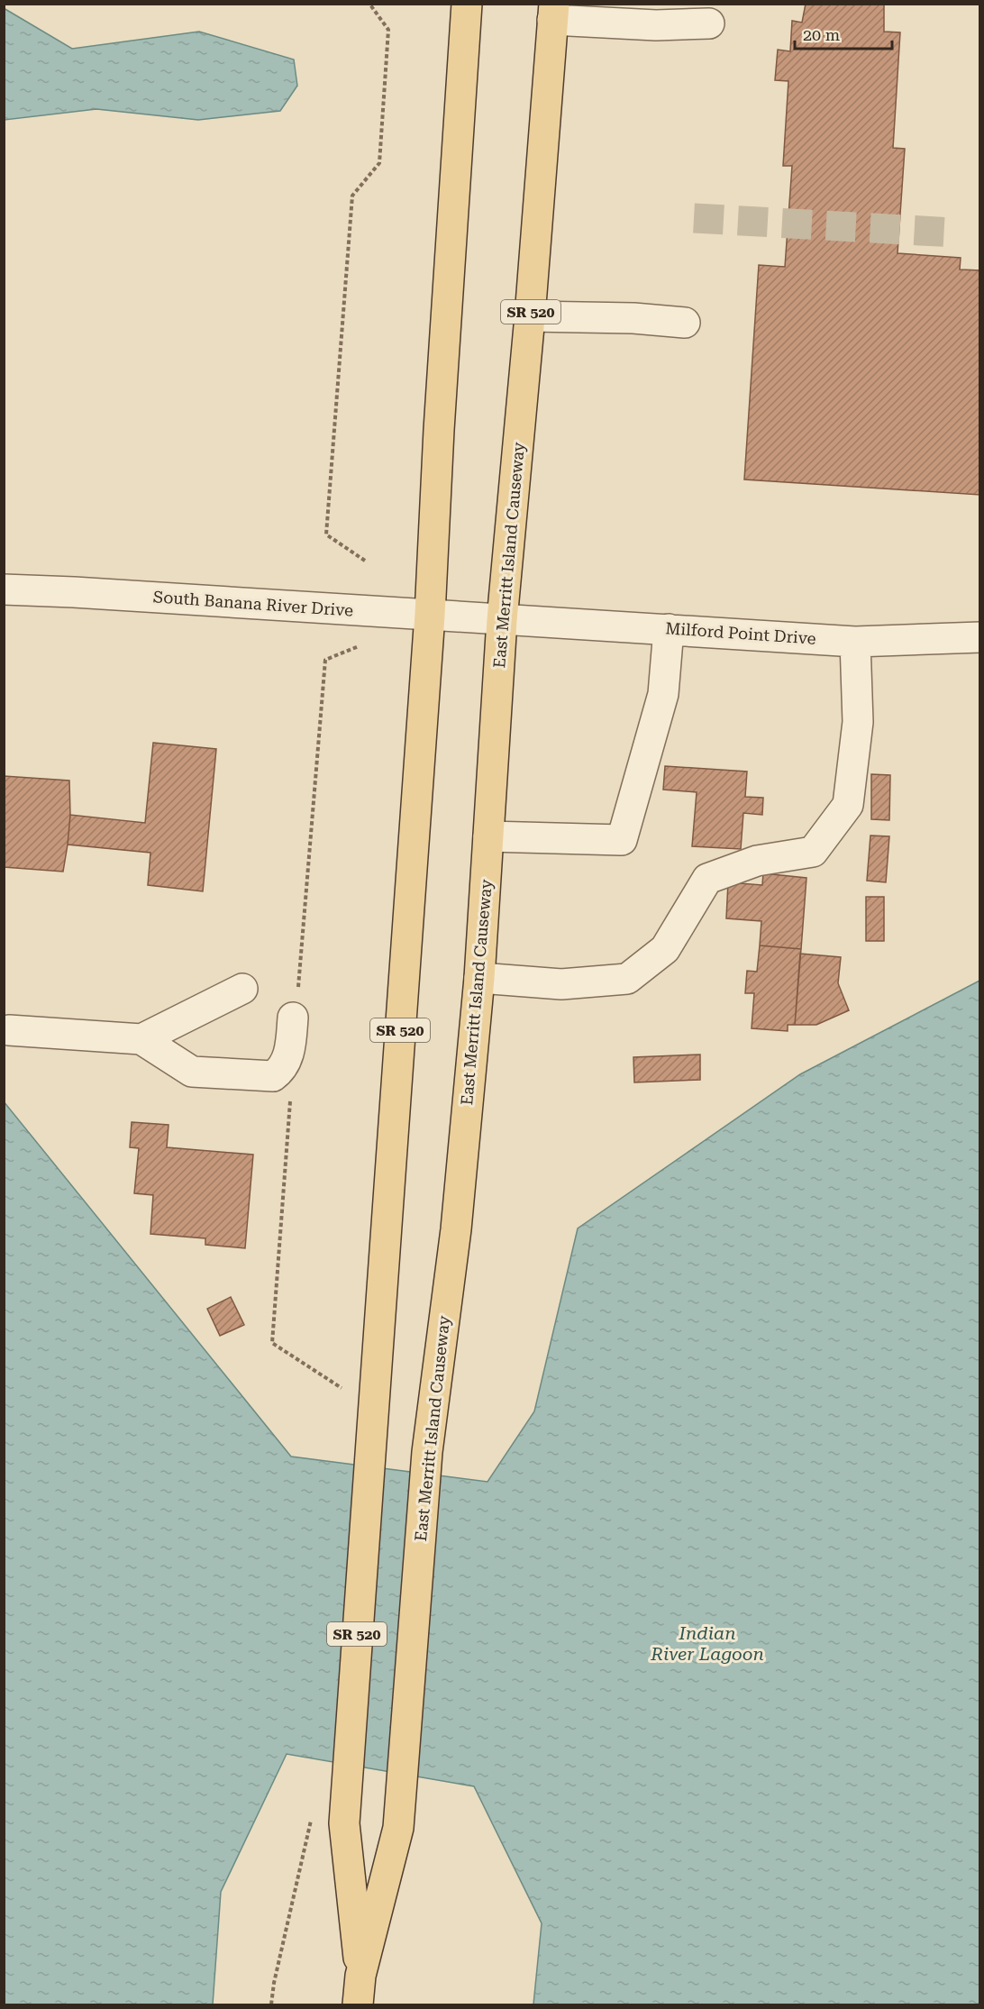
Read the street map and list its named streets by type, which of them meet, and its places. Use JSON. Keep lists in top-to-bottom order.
{
  "streets": {
    "main road": ["SR 520", "East Merritt Island Causeway"],
    "street": ["South Banana River Drive", "Milford Point Drive"]
  },
  "crossings": [
    ["East Merritt Island Causeway", "South Banana River Drive"],
    ["East Merritt Island Causeway", "Milford Point Drive"],
    ["South Banana River Drive", "Milford Point Drive"]
  ],
  "water": ["Indian River Lagoon"],
  "scale_bar": "20 m"
}
